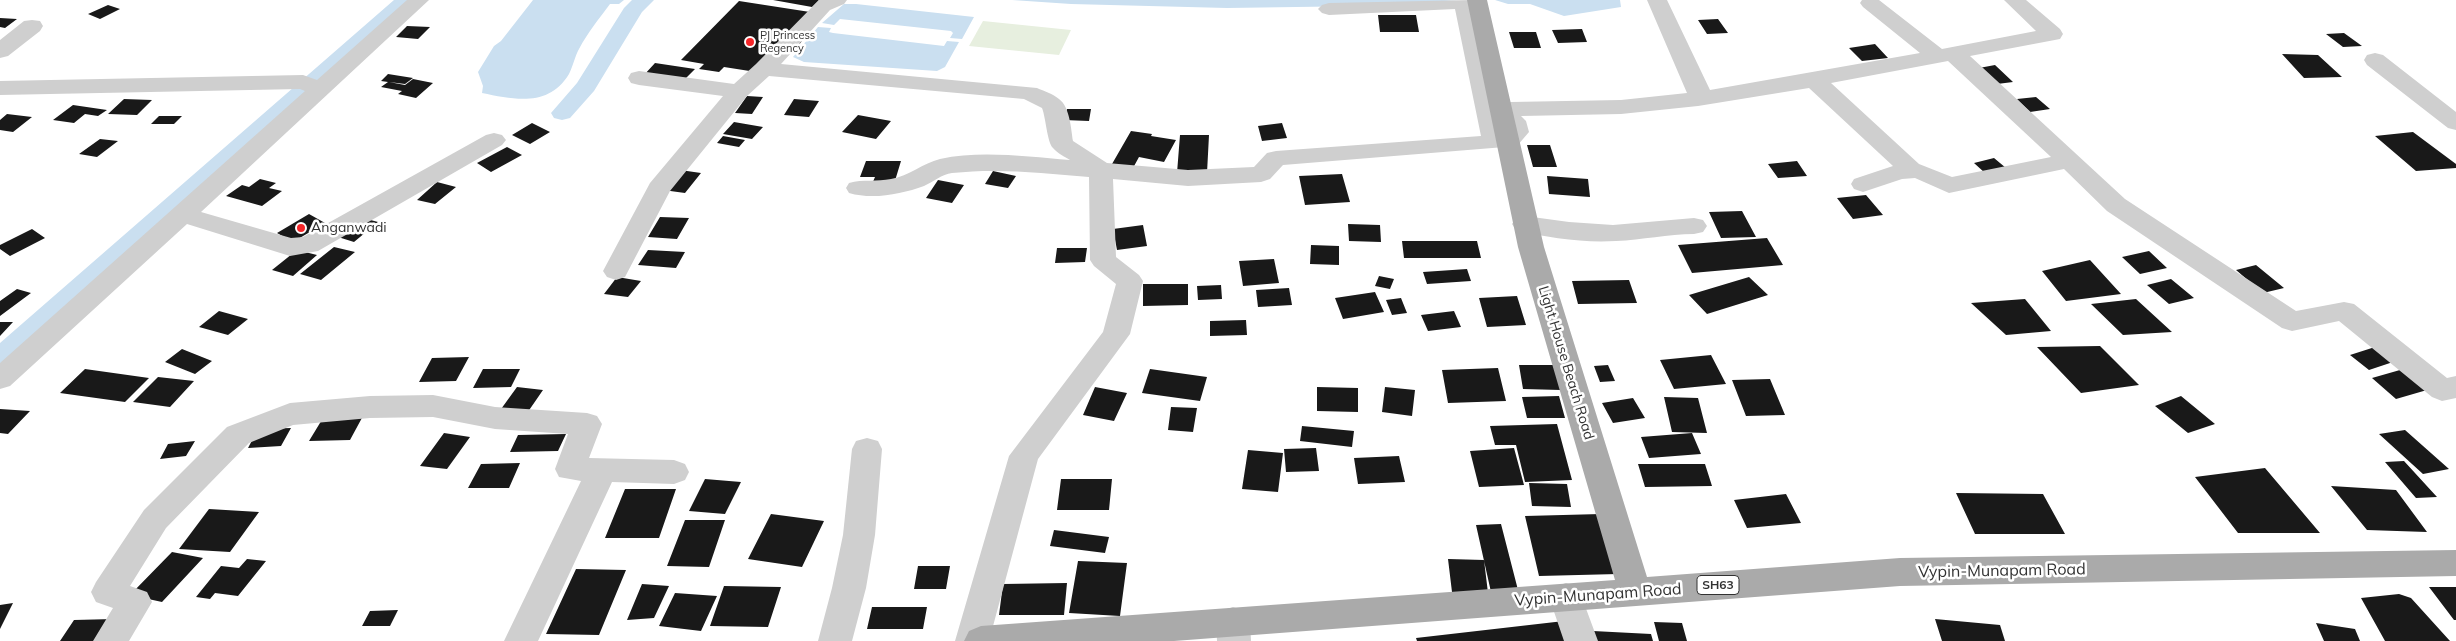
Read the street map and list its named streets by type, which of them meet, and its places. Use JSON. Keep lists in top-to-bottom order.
{
  "streets": {
    "main road": ["Light House Beach Road", "Vypin-Munapam Road", "SH63"]
  },
  "crossings": [
    ["Light House Beach Road", "Vypin-Munapam Road"]
  ],
  "places": ["PJ Princess Regency", "Anganwadi"]
}
